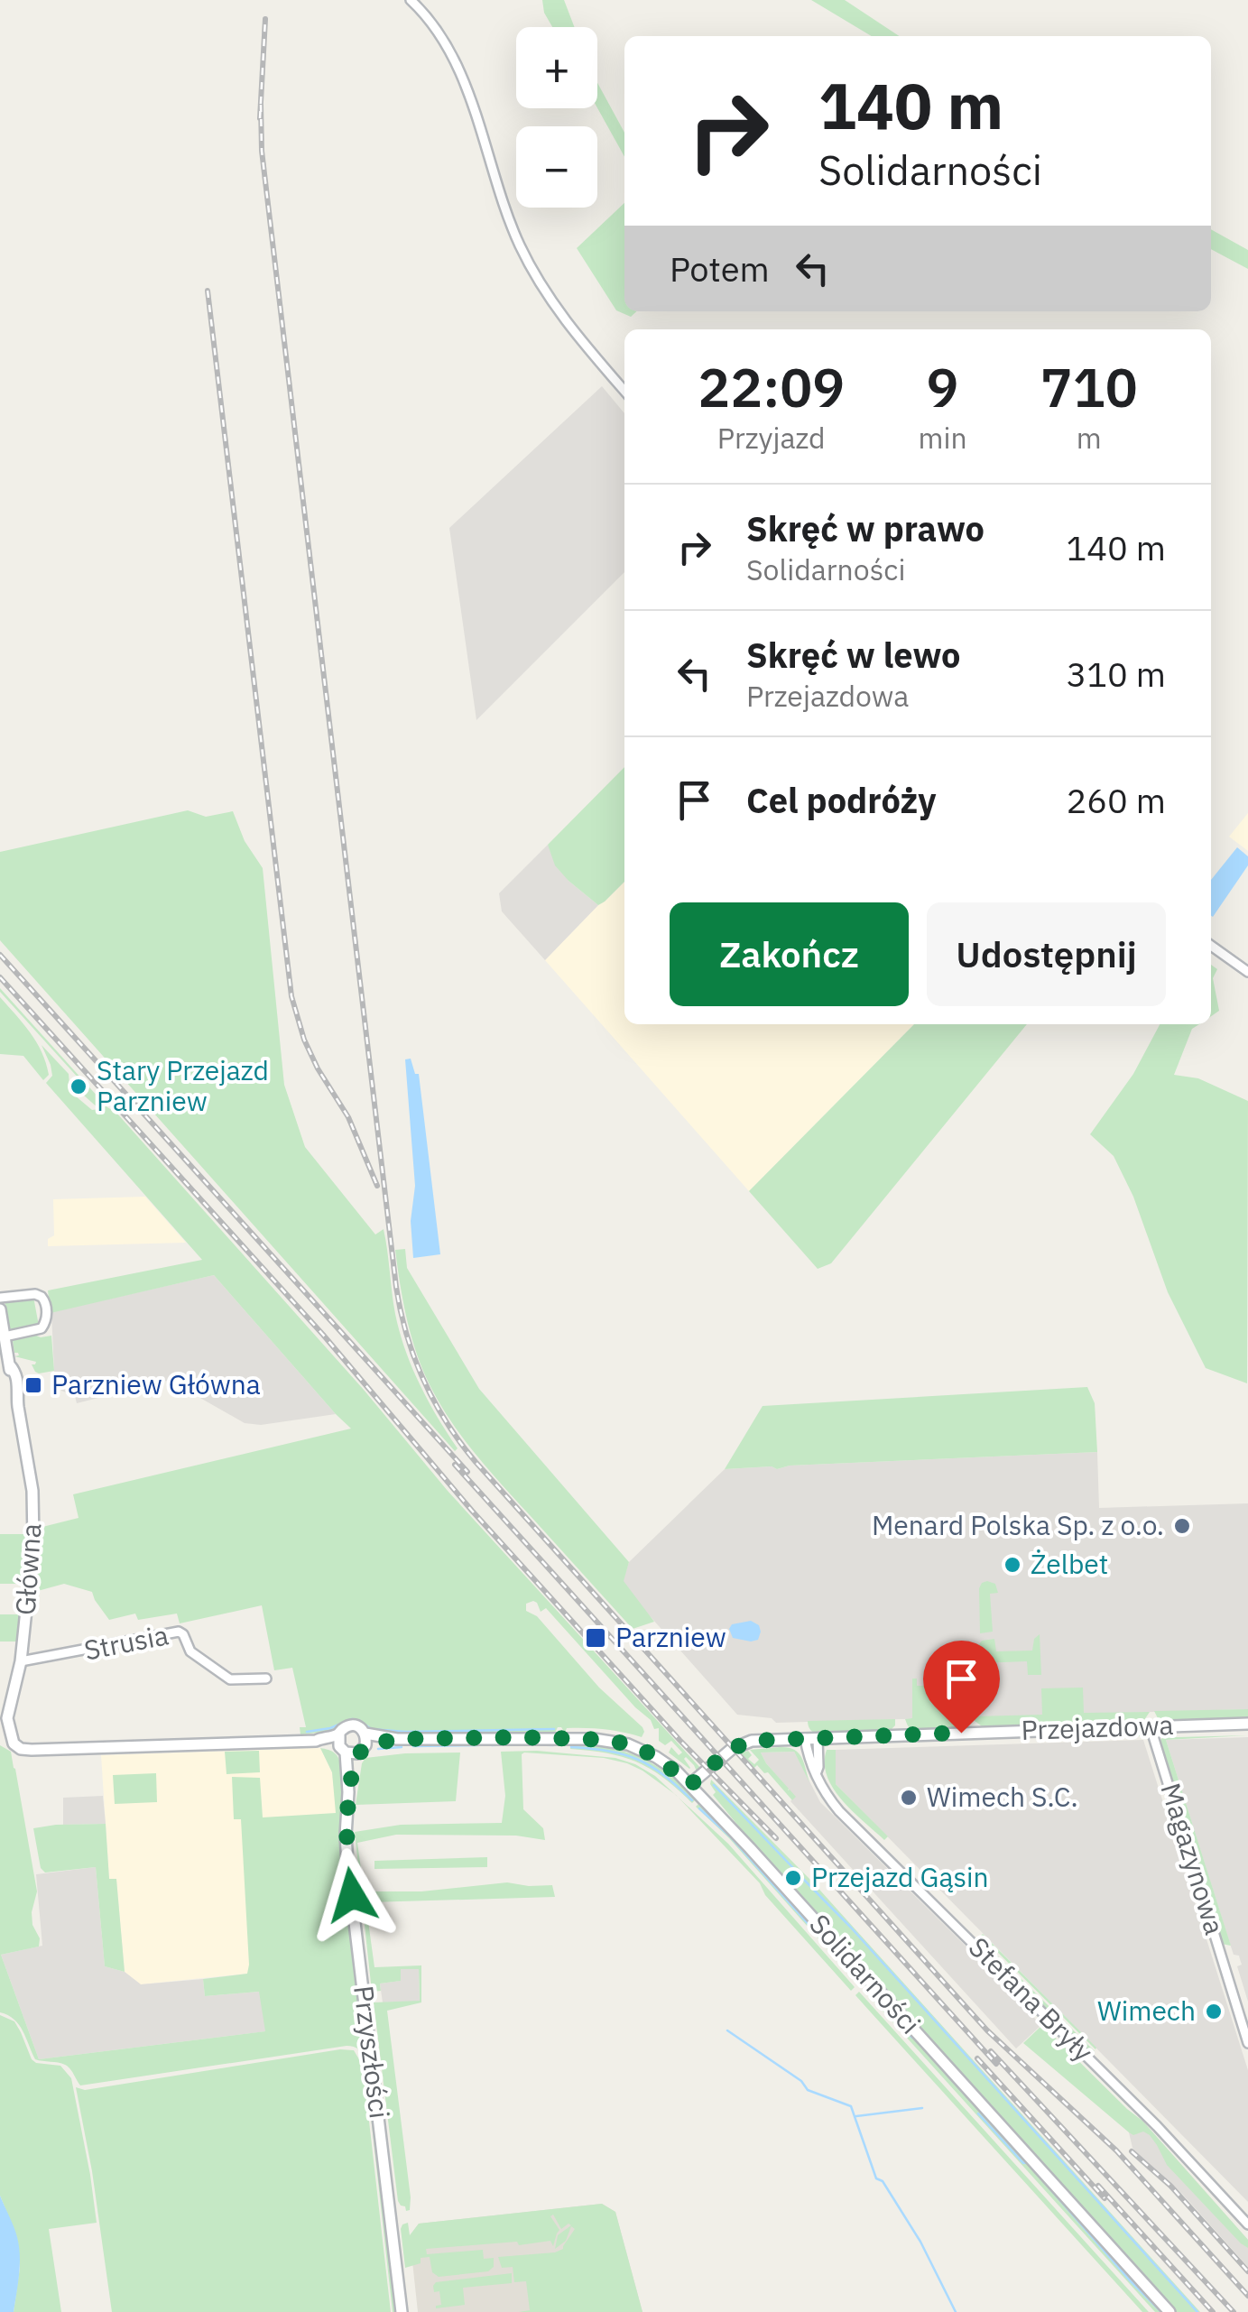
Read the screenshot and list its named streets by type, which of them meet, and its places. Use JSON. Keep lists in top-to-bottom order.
{
  "streets": {
    "street": [
      "Główna",
      "Strusia",
      "Przejazdowa",
      "Magazynowa",
      "Solidarności",
      "Stefana Bryły",
      "Przyszłości"
    ]
  },
  "crossings": [
    ["Główna", "Strusia"],
    ["Główna", "Przyszłości"],
    ["Przejazdowa", "Magazynowa"],
    ["Przejazdowa", "Solidarności"],
    ["Przejazdowa", "Stefana Bryły"],
    ["Solidarności", "Przyszłości"]
  ],
  "places": {
    "other": [
      "Stary Przejazd Parzniew",
      "Menard Polska Sp. z o.o.",
      "Żelbet",
      "Wimech S.C.",
      "Przejazd Gąsin",
      "Wimech"
    ],
    "transit": ["Parzniew Główna", "Parzniew"]
  },
  "page": {
    "map_buttons": ["+", "−"],
    "turn": ["140 m", "Solidarności"],
    "then": "Potem",
    "eta": [
      "22:09",
      "Przyjazd",
      "9",
      "min",
      "710",
      "m"
    ],
    "list": [
      {
        "name": "Skręć w prawo",
        "note": "Solidarności",
        "value": "140 m"
      },
      {
        "name": "Skręć w lewo",
        "note": "Przejazdowa",
        "value": "310 m"
      },
      {
        "name": "Cel podróży",
        "value": "260 m"
      }
    ],
    "buttons": ["Zakończ", "Udostępnij"]
  }
}
